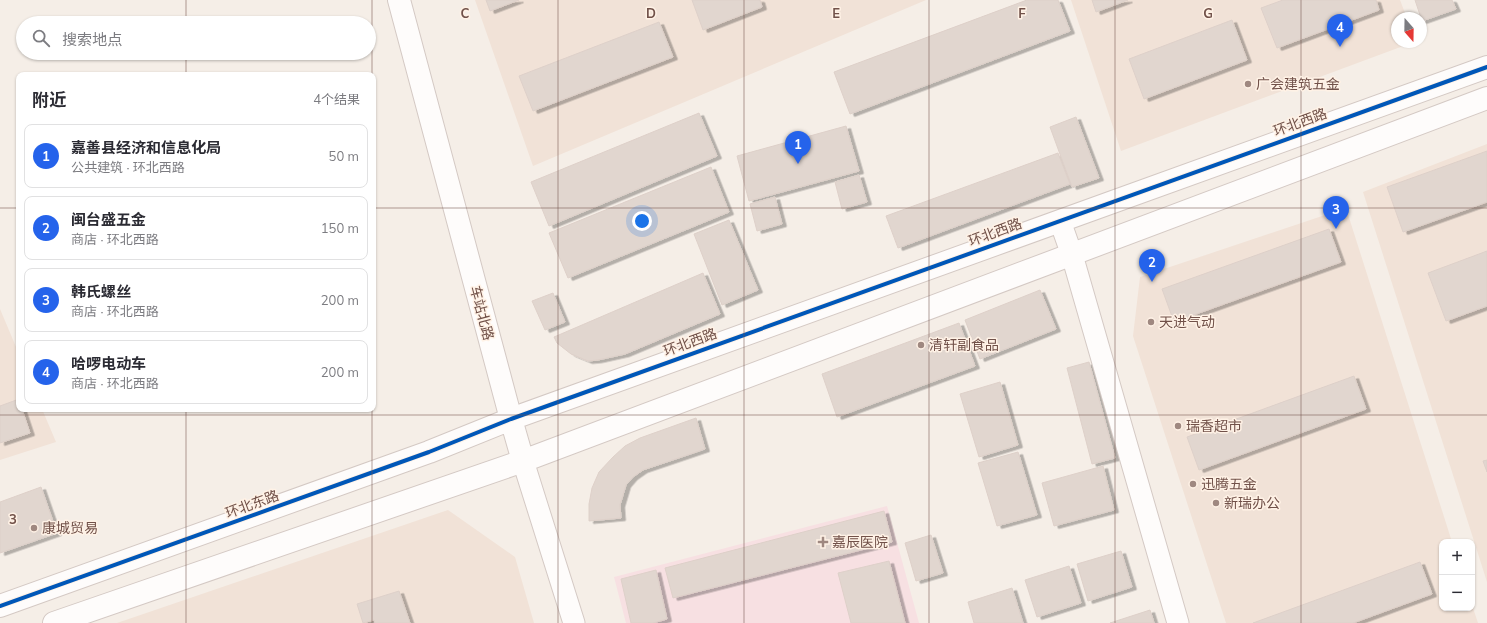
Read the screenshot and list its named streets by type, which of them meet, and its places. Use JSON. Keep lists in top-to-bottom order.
{
  "streets": {
    "street": ["环北西路", "车站北路", "环北东路"]
  },
  "crossings": [
    ["环北西路", "车站北路"],
    ["环北西路", "环北东路"],
    ["车站北路", "环北东路"]
  ],
  "places": {
    "other": [
      "广会建筑五金",
      "天进气动",
      "清轩副食品",
      "瑞香超市",
      "迅腾五金",
      "新瑞办公",
      "康城贸易"
    ],
    "health": ["嘉辰医院"]
  },
  "north": "bottom",
  "page": {
    "pins": [
      "4",
      "1",
      "3",
      "2"
    ],
    "search": "搜索地点",
    "heading": ["附近", "4个结果"],
    "list": [
      {
        "mark": "1",
        "name": "嘉善县经济和信息化局",
        "note": "公共建筑 · 环北西路",
        "value": "50 m"
      },
      {
        "mark": "2",
        "name": "闽台盛五金",
        "note": "商店 · 环北西路",
        "value": "150 m"
      },
      {
        "mark": "3",
        "name": "韩氏螺丝",
        "note": "商店 · 环北西路",
        "value": "200 m"
      },
      {
        "mark": "4",
        "name": "哈啰电动车",
        "note": "商店 · 环北西路",
        "value": "200 m"
      }
    ],
    "map_buttons": ["+", "−"]
  },
  "grid": {
    "columns": [
      "C",
      "D",
      "E",
      "F",
      "G"
    ],
    "rows": ["3"]
  }
}
